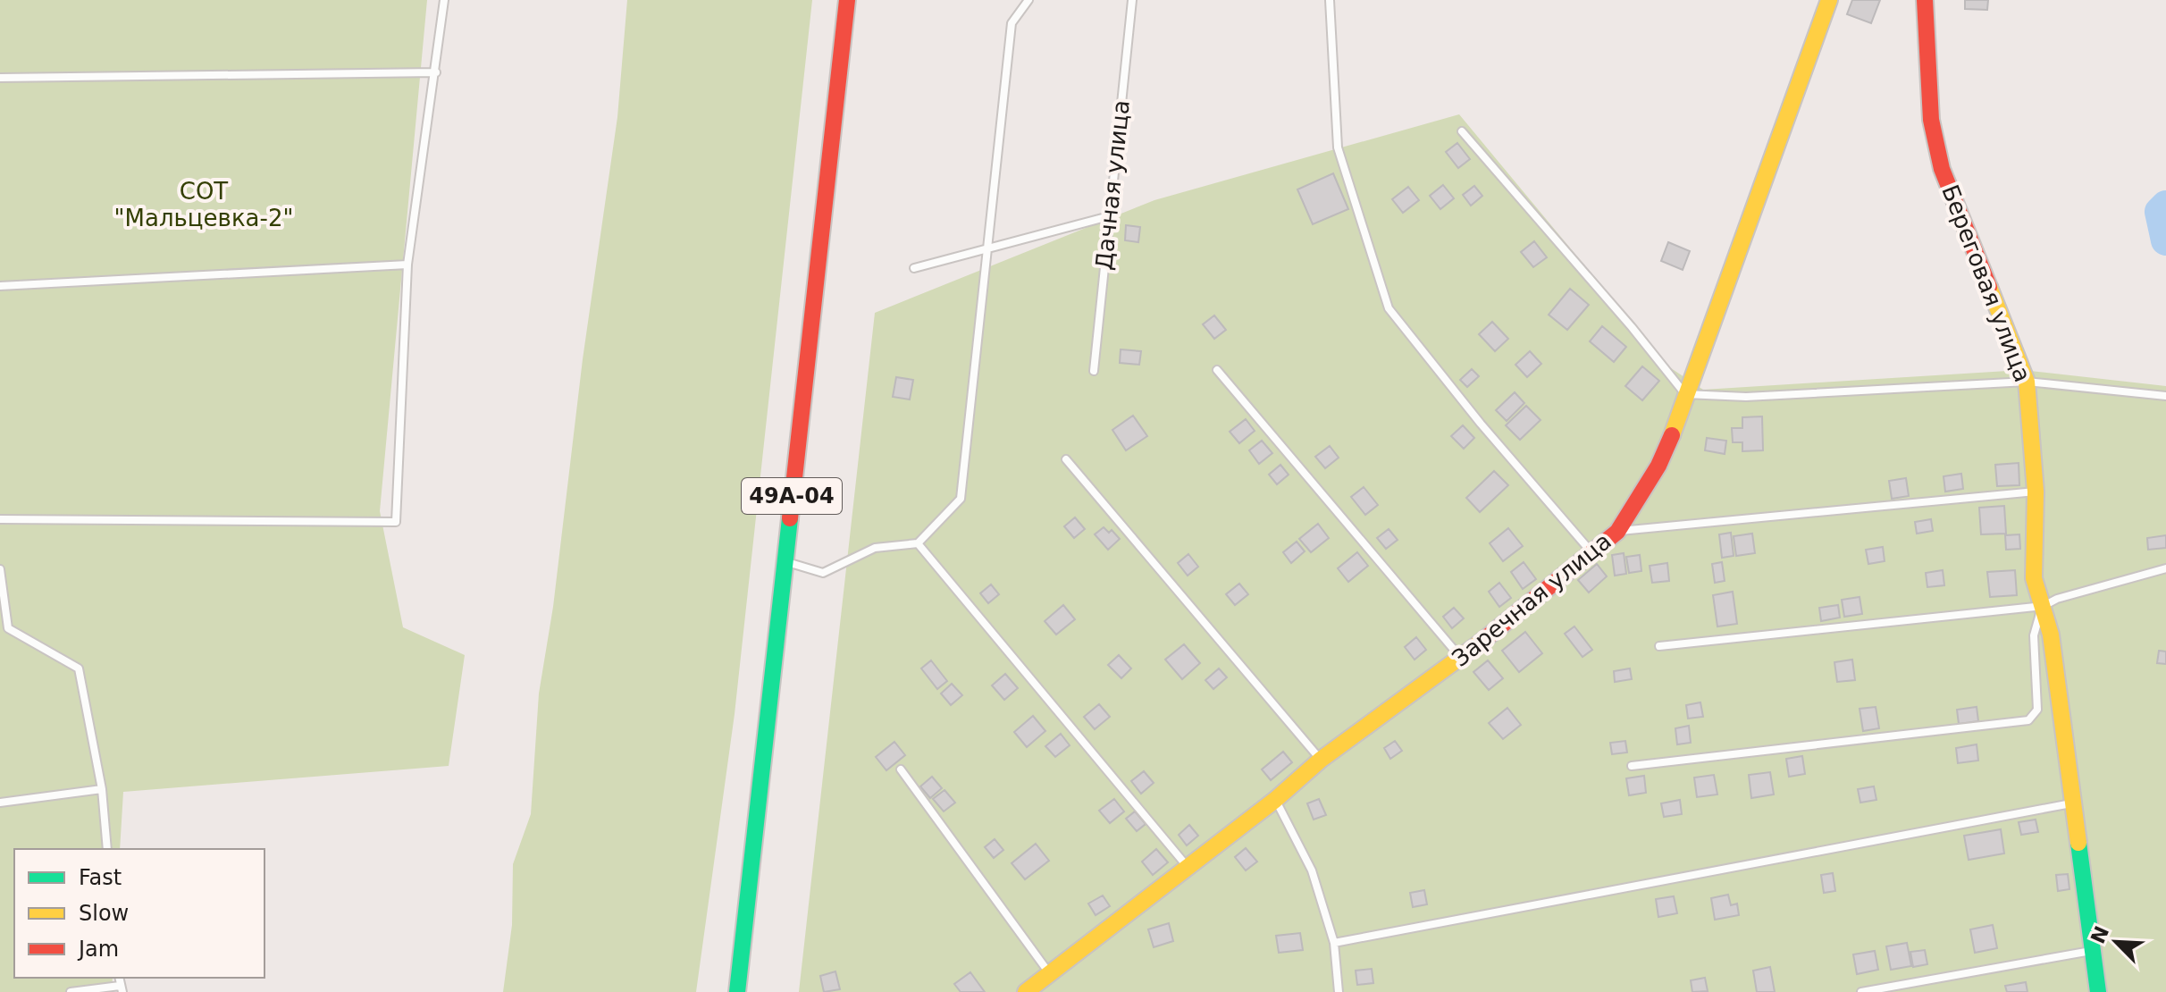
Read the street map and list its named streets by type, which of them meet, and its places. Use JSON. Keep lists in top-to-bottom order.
{
  "streets": {
    "street": ["Береговая улица", "49А-04", "Заречная улица"],
    "lane": ["Дачная улица"]
  },
  "parks": ["СОТ \"Мальцевка-2\""],
  "legend": ["Fast", "Slow", "Jam"],
  "north": "top left"
}
